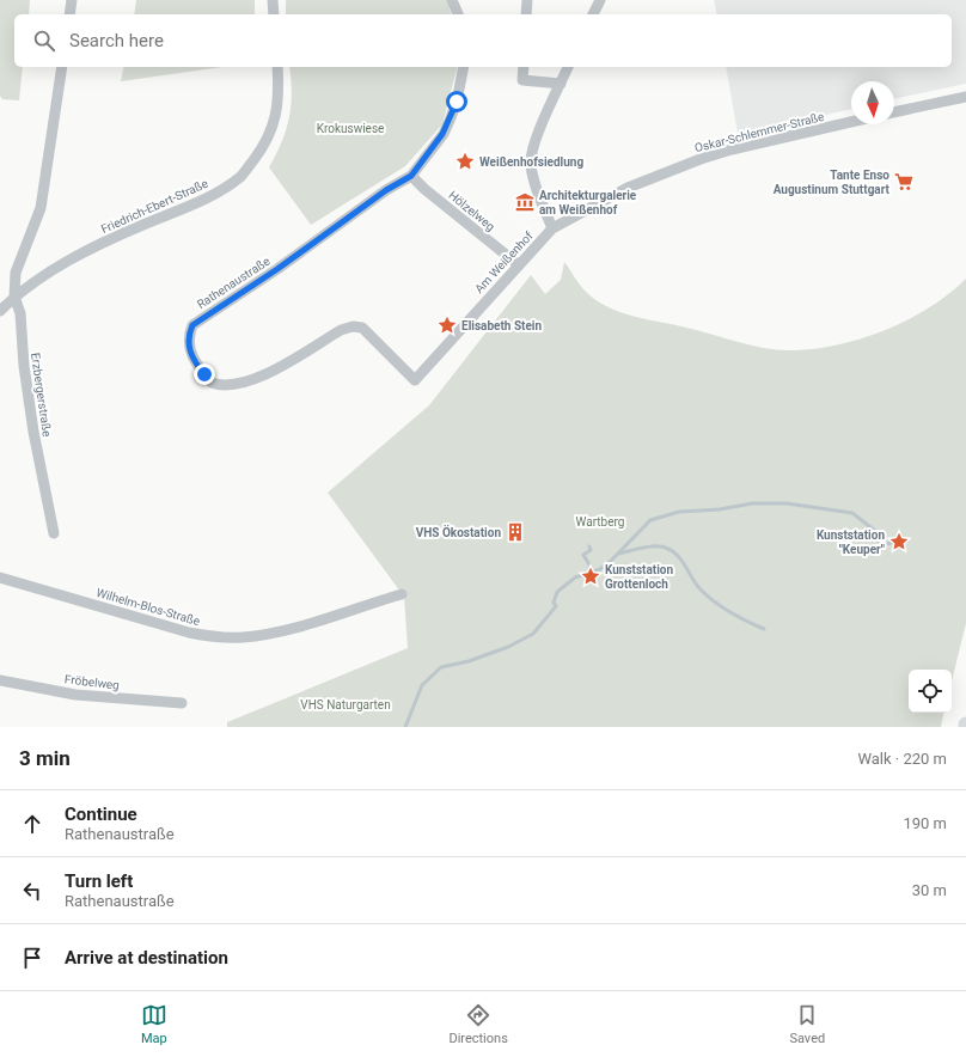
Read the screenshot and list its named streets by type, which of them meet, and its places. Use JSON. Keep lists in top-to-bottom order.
{
  "streets": {
    "street": [
      "Oskar-Schlemmer-Straße",
      "Friedrich-Ebert-Straße",
      "Hölzelweg",
      "Am Weißenhof",
      "Rathenaustraße",
      "Erzbergerstraße",
      "Wilhelm-Blos-Straße",
      "Fröbelweg"
    ]
  },
  "crossings": [
    ["Oskar-Schlemmer-Straße", "Am Weißenhof"],
    ["Friedrich-Ebert-Straße", "Erzbergerstraße"],
    ["Hölzelweg", "Am Weißenhof"],
    ["Hölzelweg", "Rathenaustraße"],
    ["Am Weißenhof", "Rathenaustraße"]
  ],
  "parks": ["Krokuswiese", "Wartberg", "VHS Naturgarten"],
  "places": {
    "place": [
      "Weißenhofsiedlung",
      "Elisabeth Stein",
      "Kunststation \"Keuper\"",
      "Kunststation Grottenloch"
    ],
    "supermarket": ["Tante Enso Augustinum Stuttgart"],
    "museum": ["Architekturgalerie am Weißenhof"],
    "building": ["VHS Ökostation"]
  },
  "north": "bottom",
  "page": {
    "search": "Search here",
    "heading": ["3 min", "Walk · 220 m"],
    "list": [
      ["Continue", "Rathenaustraße", "190 m"],
      ["Turn left", "Rathenaustraße", "30 m"],
      "Arrive at destination"
    ],
    "nav": ["Map", "Directions", "Saved"]
  }
}
